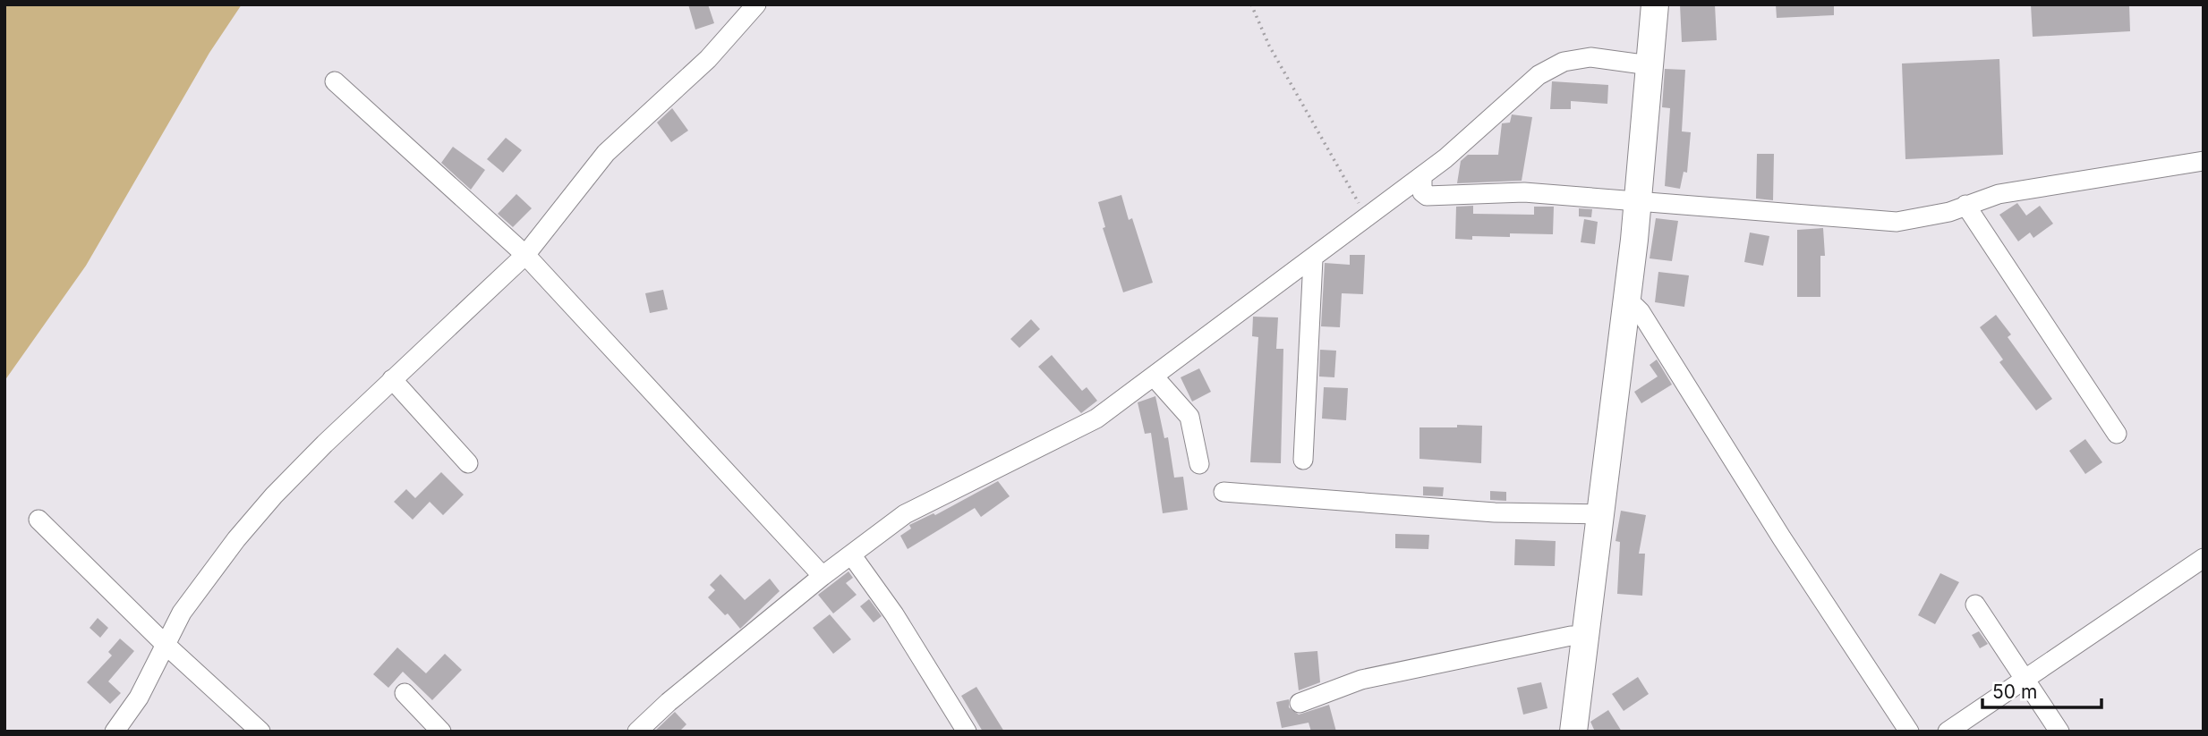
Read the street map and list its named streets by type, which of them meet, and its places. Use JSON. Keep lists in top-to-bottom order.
{
  "scale_bar": "50 m"
}
